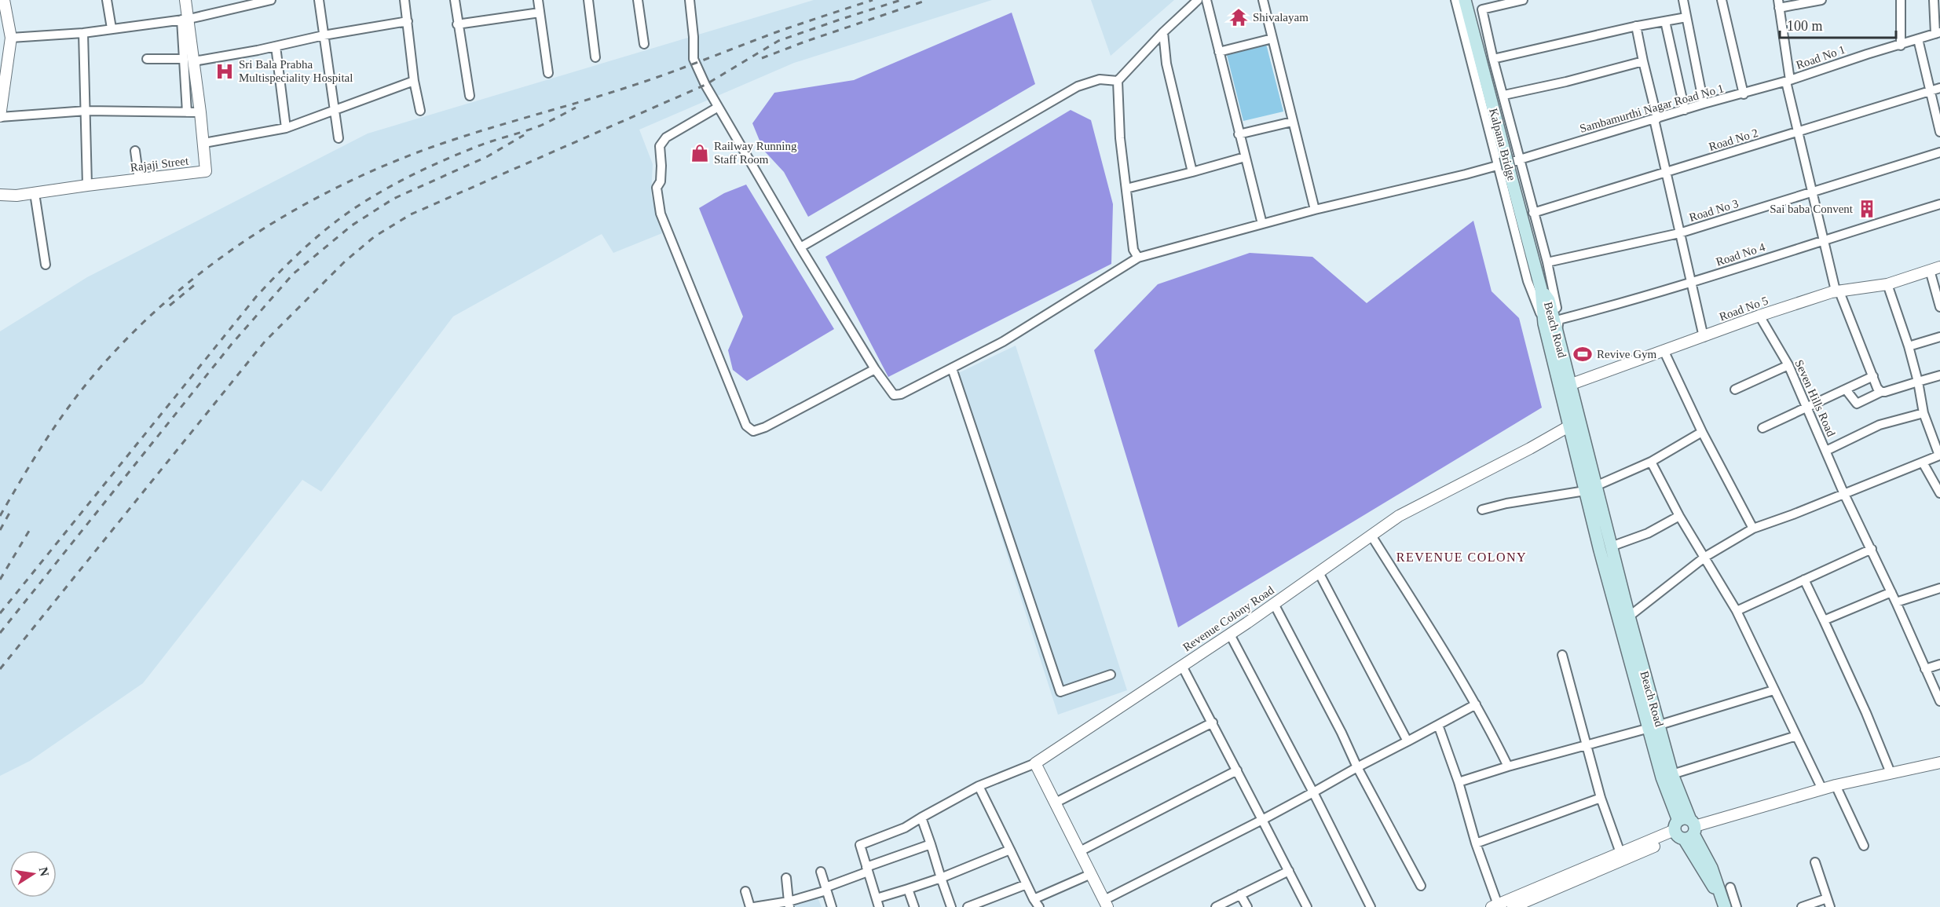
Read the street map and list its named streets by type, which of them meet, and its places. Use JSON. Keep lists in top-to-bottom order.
{
  "streets": {
    "main road": ["Kalpana Bridge", "Beach Road"],
    "street": [
      "Road No 1",
      "Sambamurthi Nagar Road No 1",
      "Road No 2",
      "Rajaji Street",
      "Road No 3",
      "Road No 4",
      "Road No 5",
      "Seven Hills Road",
      "Revenue Colony Road"
    ]
  },
  "crossings": [
    ["Road No 1", "Sambamurthi Nagar Road No 1"],
    ["Sambamurthi Nagar Road No 1", "Kalpana Bridge"],
    ["Kalpana Bridge", "Beach Road"],
    ["Road No 4", "Beach Road"],
    ["Road No 5", "Beach Road"],
    ["Road No 5", "Seven Hills Road"],
    ["Beach Road", "Revenue Colony Road"]
  ],
  "districts": ["REVENUE COLONY"],
  "places": {
    "temple": ["Shivalayam"],
    "hospital": ["Sri Bala Prabha Multispeciality Hospital"],
    "shop": ["Railway Running Staff Room"],
    "building": ["Sai baba Convent"],
    "sports": ["Revive Gym"]
  },
  "scale_bar": "100 m",
  "north": "right"
}
